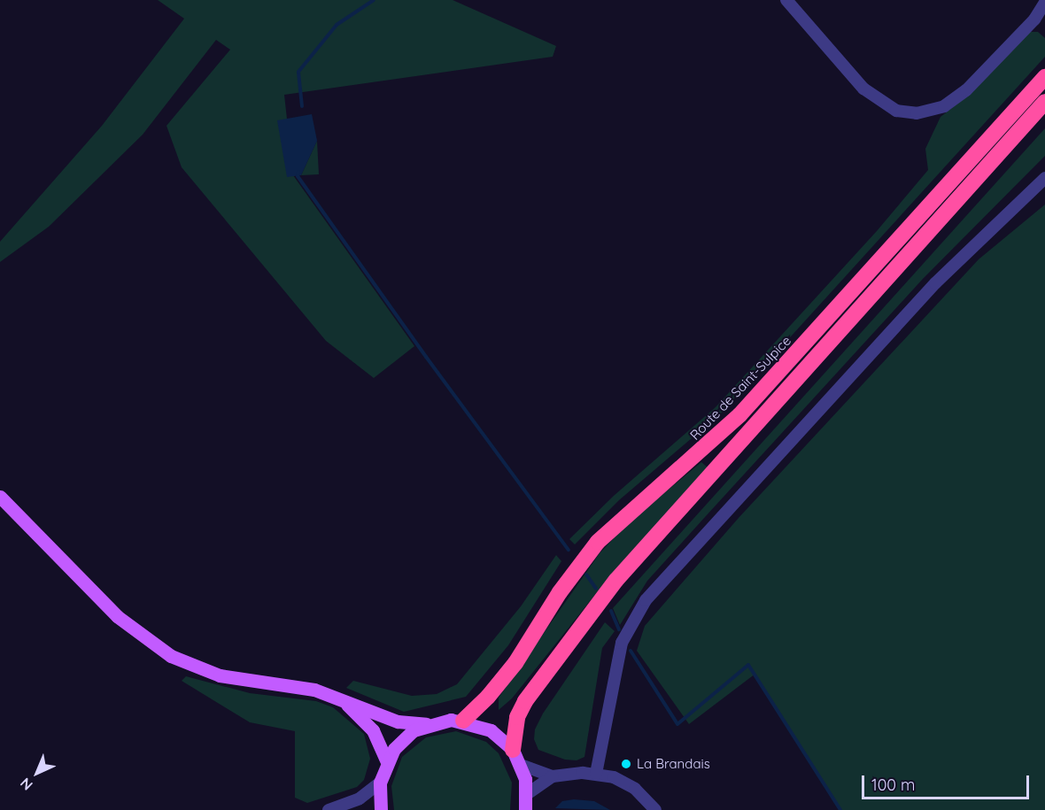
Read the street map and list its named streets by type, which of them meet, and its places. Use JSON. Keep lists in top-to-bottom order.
{
  "streets": {
    "highway": ["Route de Saint-Sulpice"]
  },
  "places": ["La Brandais"],
  "scale_bar": "100 m",
  "north": "bottom left"
}
